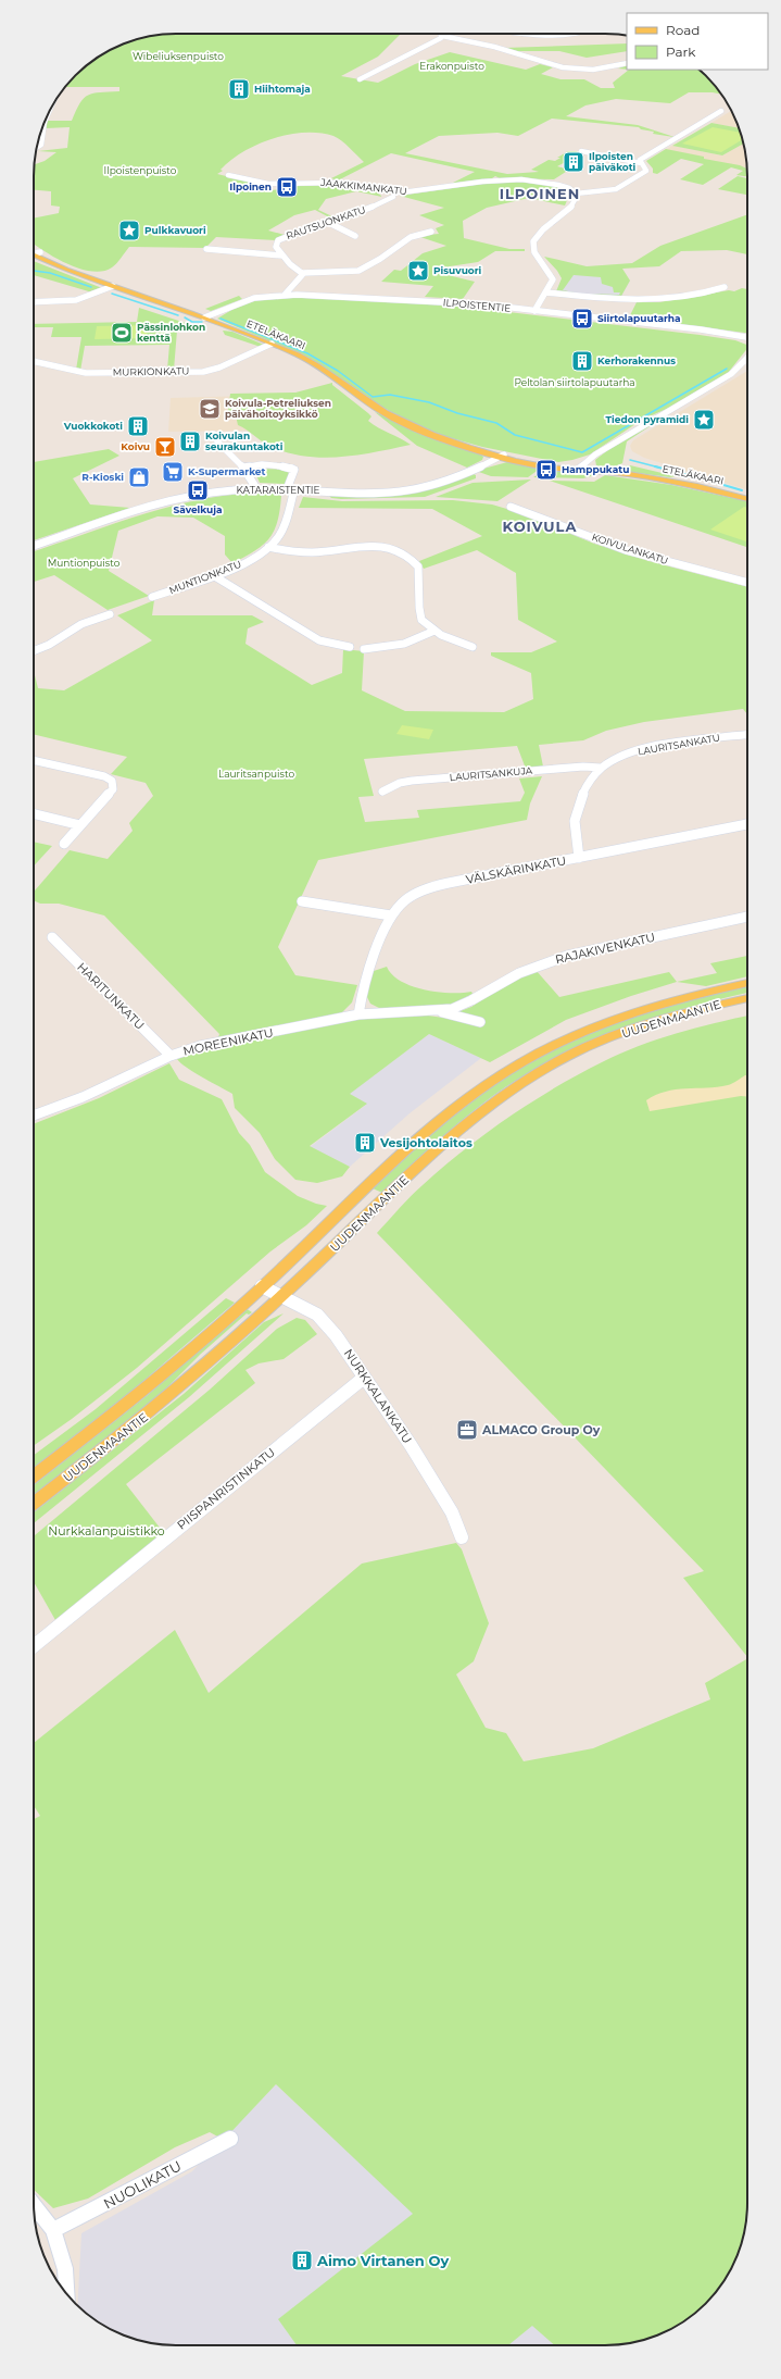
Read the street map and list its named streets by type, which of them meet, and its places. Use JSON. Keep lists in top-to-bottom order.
{
  "streets": {
    "main road": ["ETELÄKAARI", "UUDENMAANTIE"],
    "street": [
      "JAAKKIMANKATU",
      "RAUTSUONKATU",
      "ILPOISTENTIE",
      "MURKIONKATU",
      "KATARAISTENTIE",
      "KOIVULANKATU",
      "MUNTIONKATU",
      "LAURITSANKATU",
      "LAURITSANKUJA",
      "VÄLSKÄRINKATU",
      "RAJAKIVENKATU",
      "HARITUNKATU",
      "MOREENIKATU",
      "NURKKALANKATU",
      "PIISPANRISTINKATU",
      "NUOLIKATU"
    ]
  },
  "crossings": [
    ["ILPOISTENTIE", "ETELÄKAARI"],
    ["ETELÄKAARI", "MURKIONKATU"],
    ["ETELÄKAARI", "KATARAISTENTIE"],
    ["KATARAISTENTIE", "MUNTIONKATU"],
    ["LAURITSANKATU", "LAURITSANKUJA"],
    ["VÄLSKÄRINKATU", "MOREENIKATU"],
    ["RAJAKIVENKATU", "MOREENIKATU"],
    ["HARITUNKATU", "MOREENIKATU"],
    ["UUDENMAANTIE", "NURKKALANKATU"],
    ["NURKKALANKATU", "PIISPANRISTINKATU"]
  ],
  "districts": ["ILPOINEN", "KOIVULA"],
  "parks": [
    "Wibeliuksenpuisto",
    "Erakonpuisto",
    "Ilpoistenpuisto",
    "Peltolan siirtolapuutarha",
    "Muntionpuisto",
    "Lauritsanpuisto",
    "Nurkkalanpuistikko"
  ],
  "places": {
    "building": [
      "Hiihtomaja",
      "Ilpoisten päiväkoti",
      "Kerhorakennus",
      "Vuokkokoti",
      "Koivulan seurakuntakoti",
      "Vesijohtolaitos",
      "Aimo Virtanen Oy"
    ],
    "bus stop": [
      "Ilpoinen",
      "Siirtolapuutarha",
      "Hamppukatu",
      "Sävelkuja"
    ],
    "place": ["Pulkkavuori", "Pisuvuori", "Tiedon pyramidi"],
    "sports": ["Pässinlohkon kenttä"],
    "school or university": ["Koivula-Petreliuksen päivähoitoyksikkö"],
    "bar": ["Koivu"],
    "supermarket": ["K-Supermarket"],
    "shop": ["R-Kioski"],
    "office": ["ALMACO Group Oy"]
  },
  "legend": ["Road", "Park"]
}
